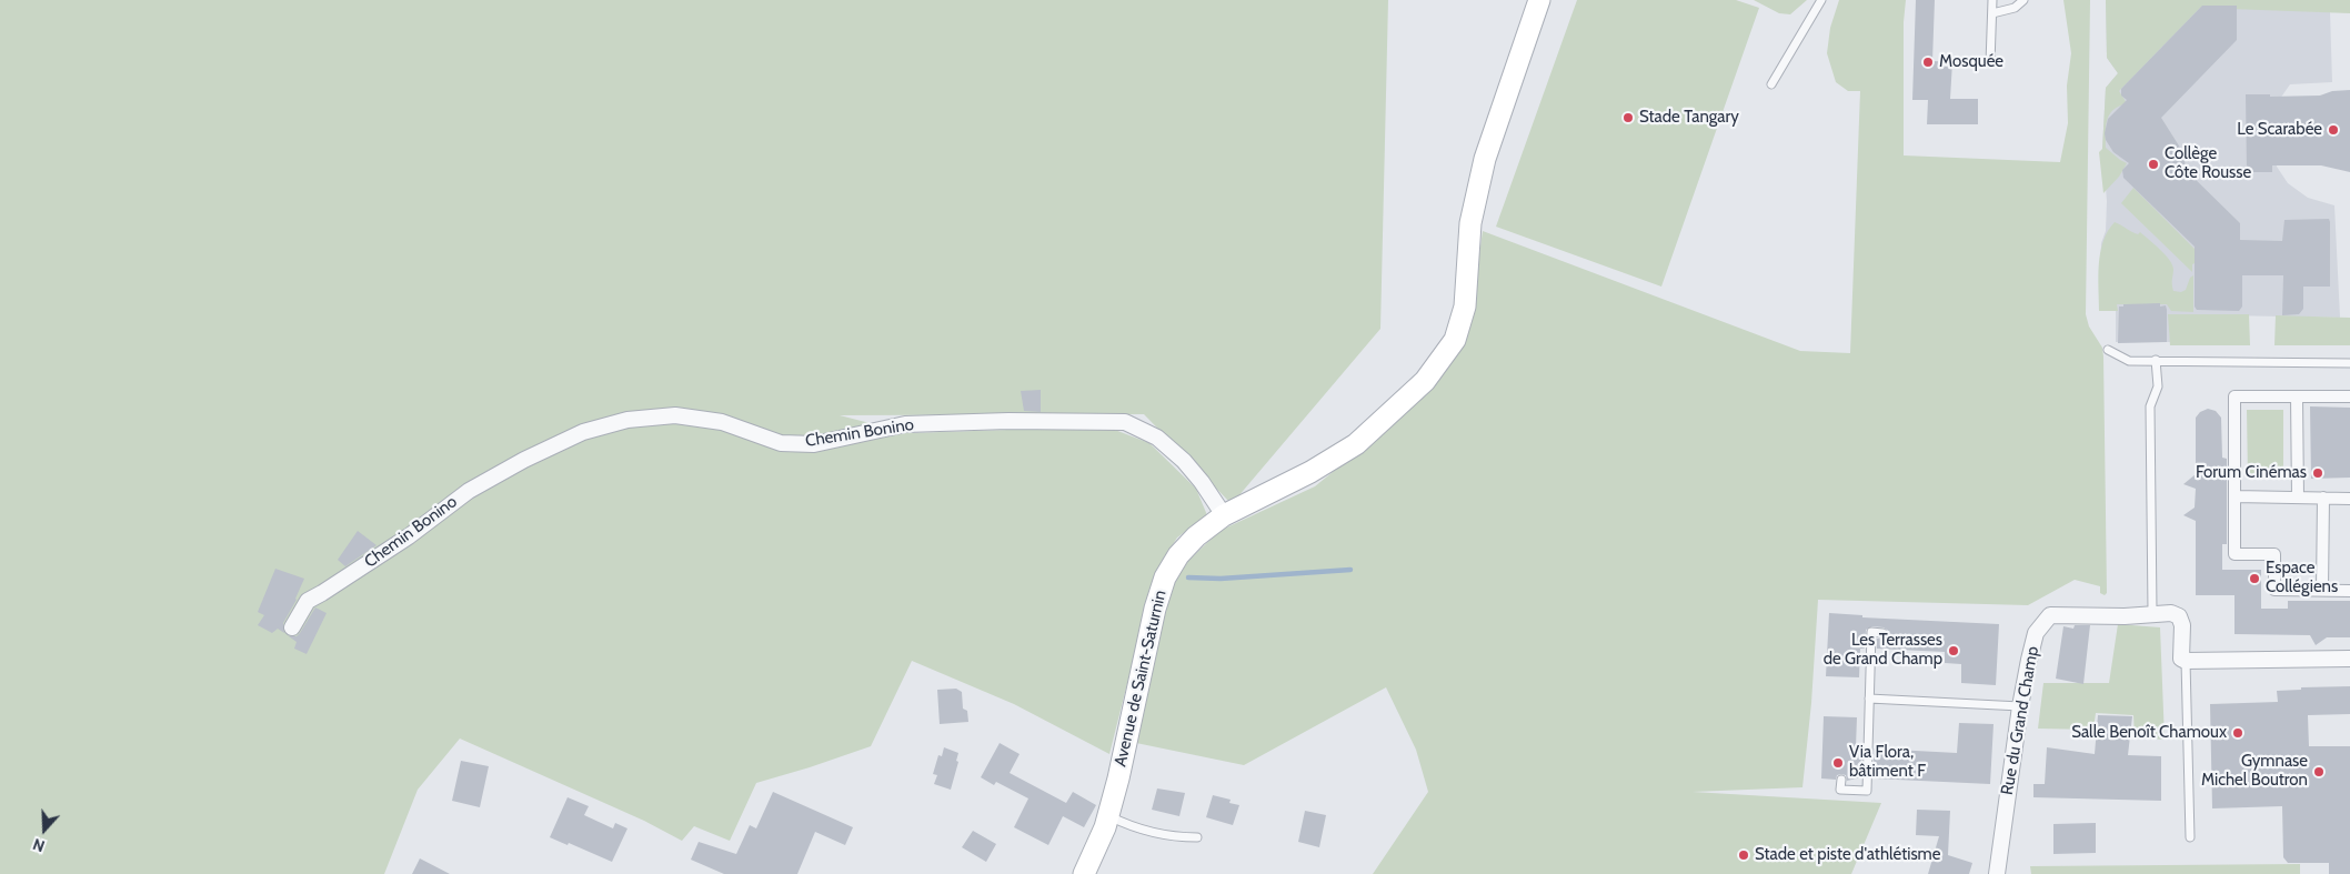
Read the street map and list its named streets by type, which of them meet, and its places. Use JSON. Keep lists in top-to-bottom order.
{
  "streets": {
    "main road": ["Avenue de Saint-Saturnin"],
    "street": ["Chemin Bonino", "Rue du Grand Champ"]
  },
  "crossings": [
    ["Chemin Bonino", "Avenue de Saint-Saturnin"]
  ],
  "places": [
    "Mosquée",
    "Stade Tangary",
    "Le Scarabée",
    "Collège Côte Rousse",
    "Forum Cinémas",
    "Espace Collégiens",
    "Les Terrasses de Grand Champ",
    "Salle Benoît Chamoux",
    "Via Flora, bâtiment F",
    "Gymnase Michel Boutron",
    "Stade et piste d'athlétisme"
  ],
  "north": "bottom"
}
